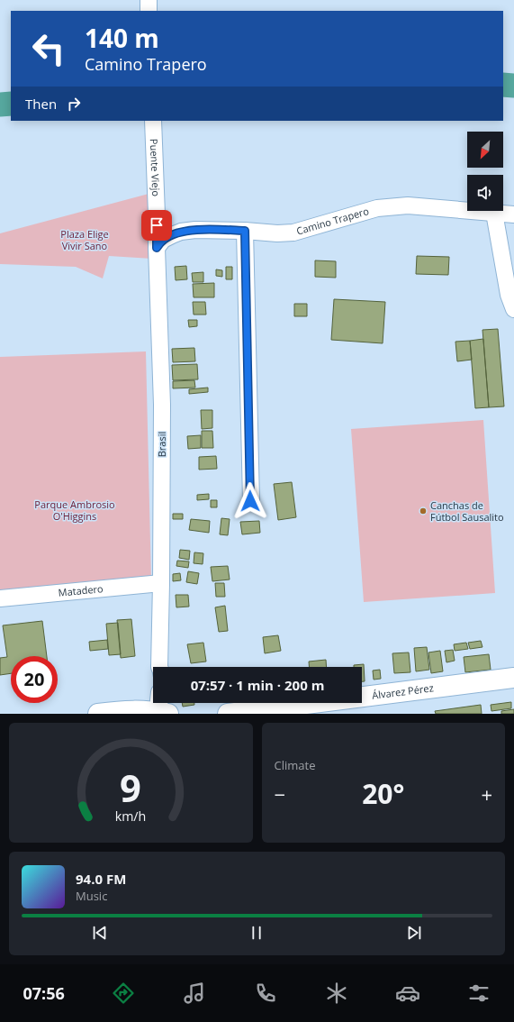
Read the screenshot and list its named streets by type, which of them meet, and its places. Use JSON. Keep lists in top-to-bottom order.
{
  "streets": {
    "main road": ["Álvarez Pérez"],
    "street": [
      "Puente Viejo",
      "Camino Trapero",
      "Brasil",
      "Matadero"
    ]
  },
  "crossings": [
    ["Puente Viejo", "Brasil"],
    ["Camino Trapero", "Brasil"],
    ["Brasil", "Matadero"]
  ],
  "parks": ["Plaza Elige Vivir Sano", "Parque Ambrosio O'Higgins"],
  "places": ["Canchas de Fútbol Sausalito"],
  "north": "bottom left",
  "page": {
    "turn": ["140 m", "Camino Trapero"],
    "then": "Then",
    "limit": "20",
    "trip": "07:57 · 1 min · 200 m",
    "tile": "Climate",
    "heat": ["−", "20°", "+"],
    "song": ["94.0 FM", "Music"],
    "tabs": "07:56",
    "gauge": ["9", "km/h"]
  }
}
